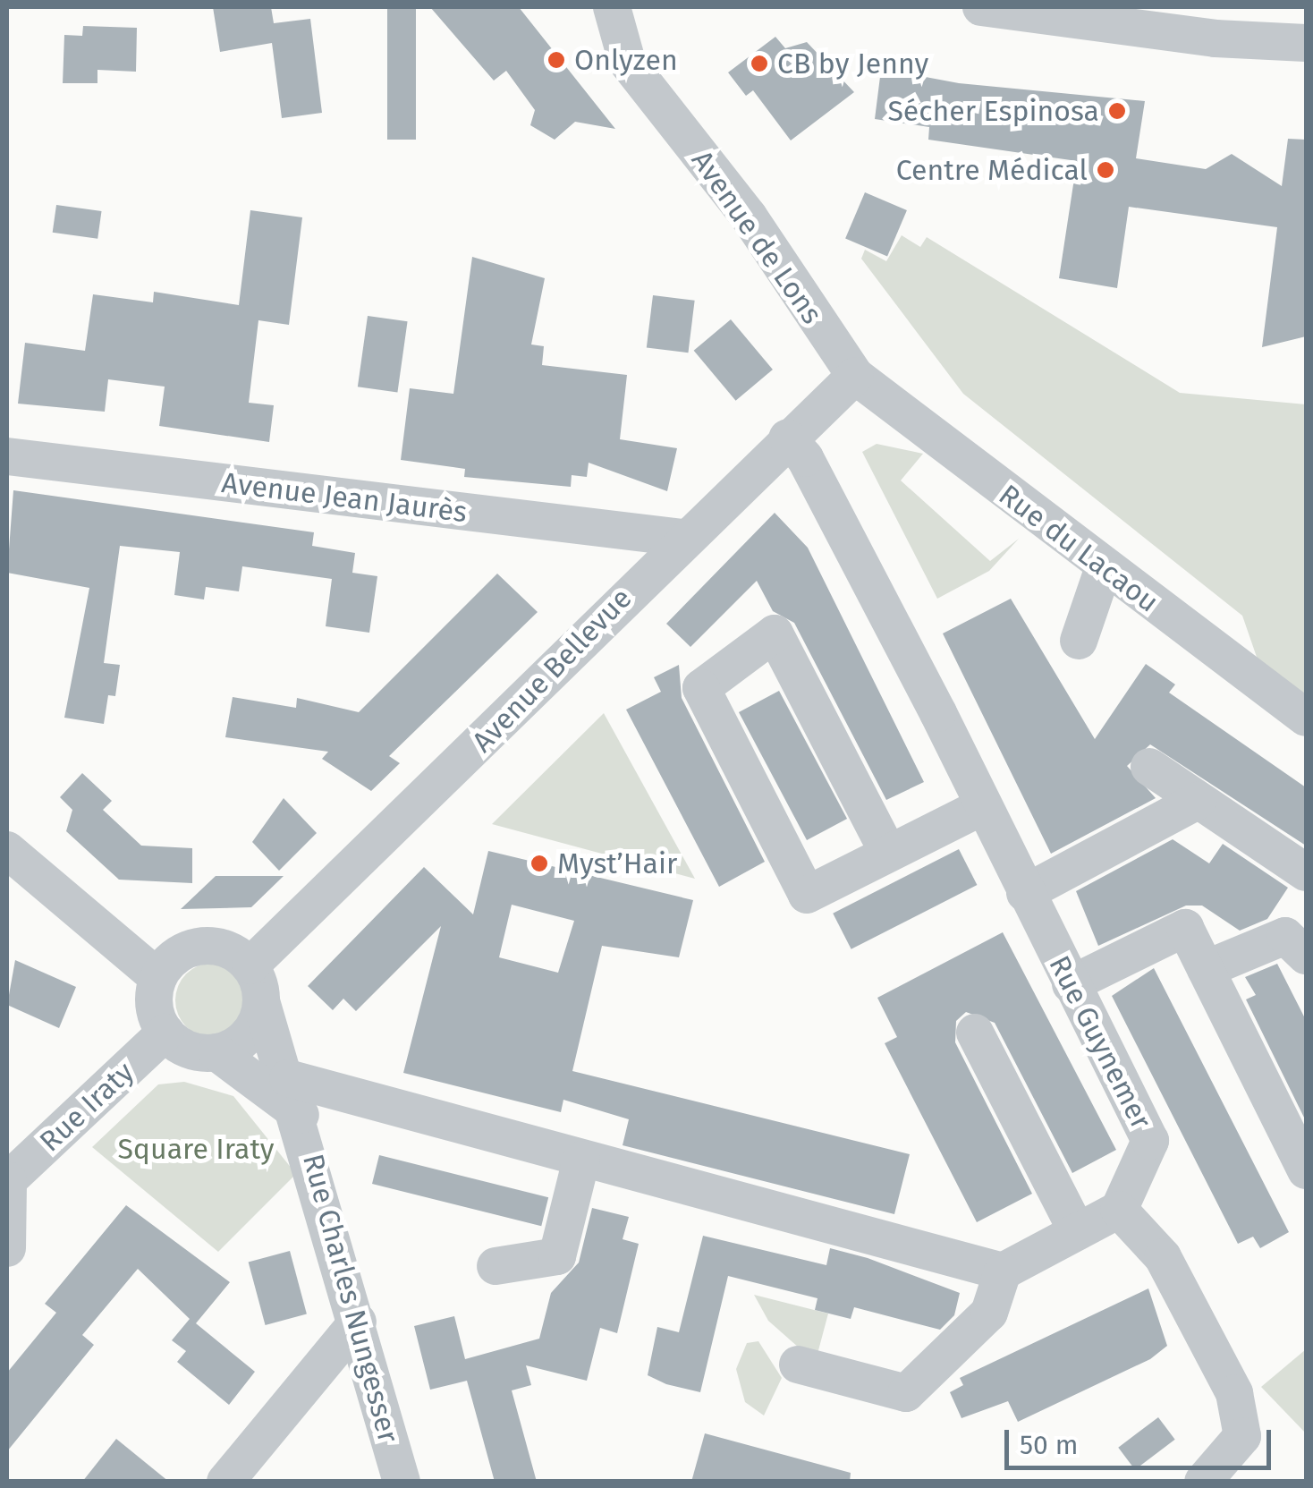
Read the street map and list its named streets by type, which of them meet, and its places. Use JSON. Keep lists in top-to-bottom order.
{
  "streets": {
    "street": [
      "Avenue de Lons",
      "Avenue Jean Jaurès",
      "Rue du Lacaou",
      "Avenue Bellevue",
      "Rue Guynemer",
      "Rue Iraty",
      "Rue Charles Nungesser"
    ]
  },
  "crossings": [
    ["Avenue de Lons", "Rue du Lacaou"],
    ["Avenue de Lons", "Avenue Bellevue"],
    ["Avenue Jean Jaurès", "Avenue Bellevue"],
    ["Rue du Lacaou", "Avenue Bellevue"],
    ["Avenue Bellevue", "Rue Guynemer"],
    ["Avenue Bellevue", "Rue Iraty"],
    ["Avenue Bellevue", "Rue Charles Nungesser"],
    ["Rue Iraty", "Rue Charles Nungesser"]
  ],
  "parks": ["Square Iraty"],
  "places": [
    "Onlyzen",
    "CB by Jenny",
    "Sécher Espinosa",
    "Centre Médical",
    "Myst’Hair"
  ],
  "scale_bar": "50 m"
}
